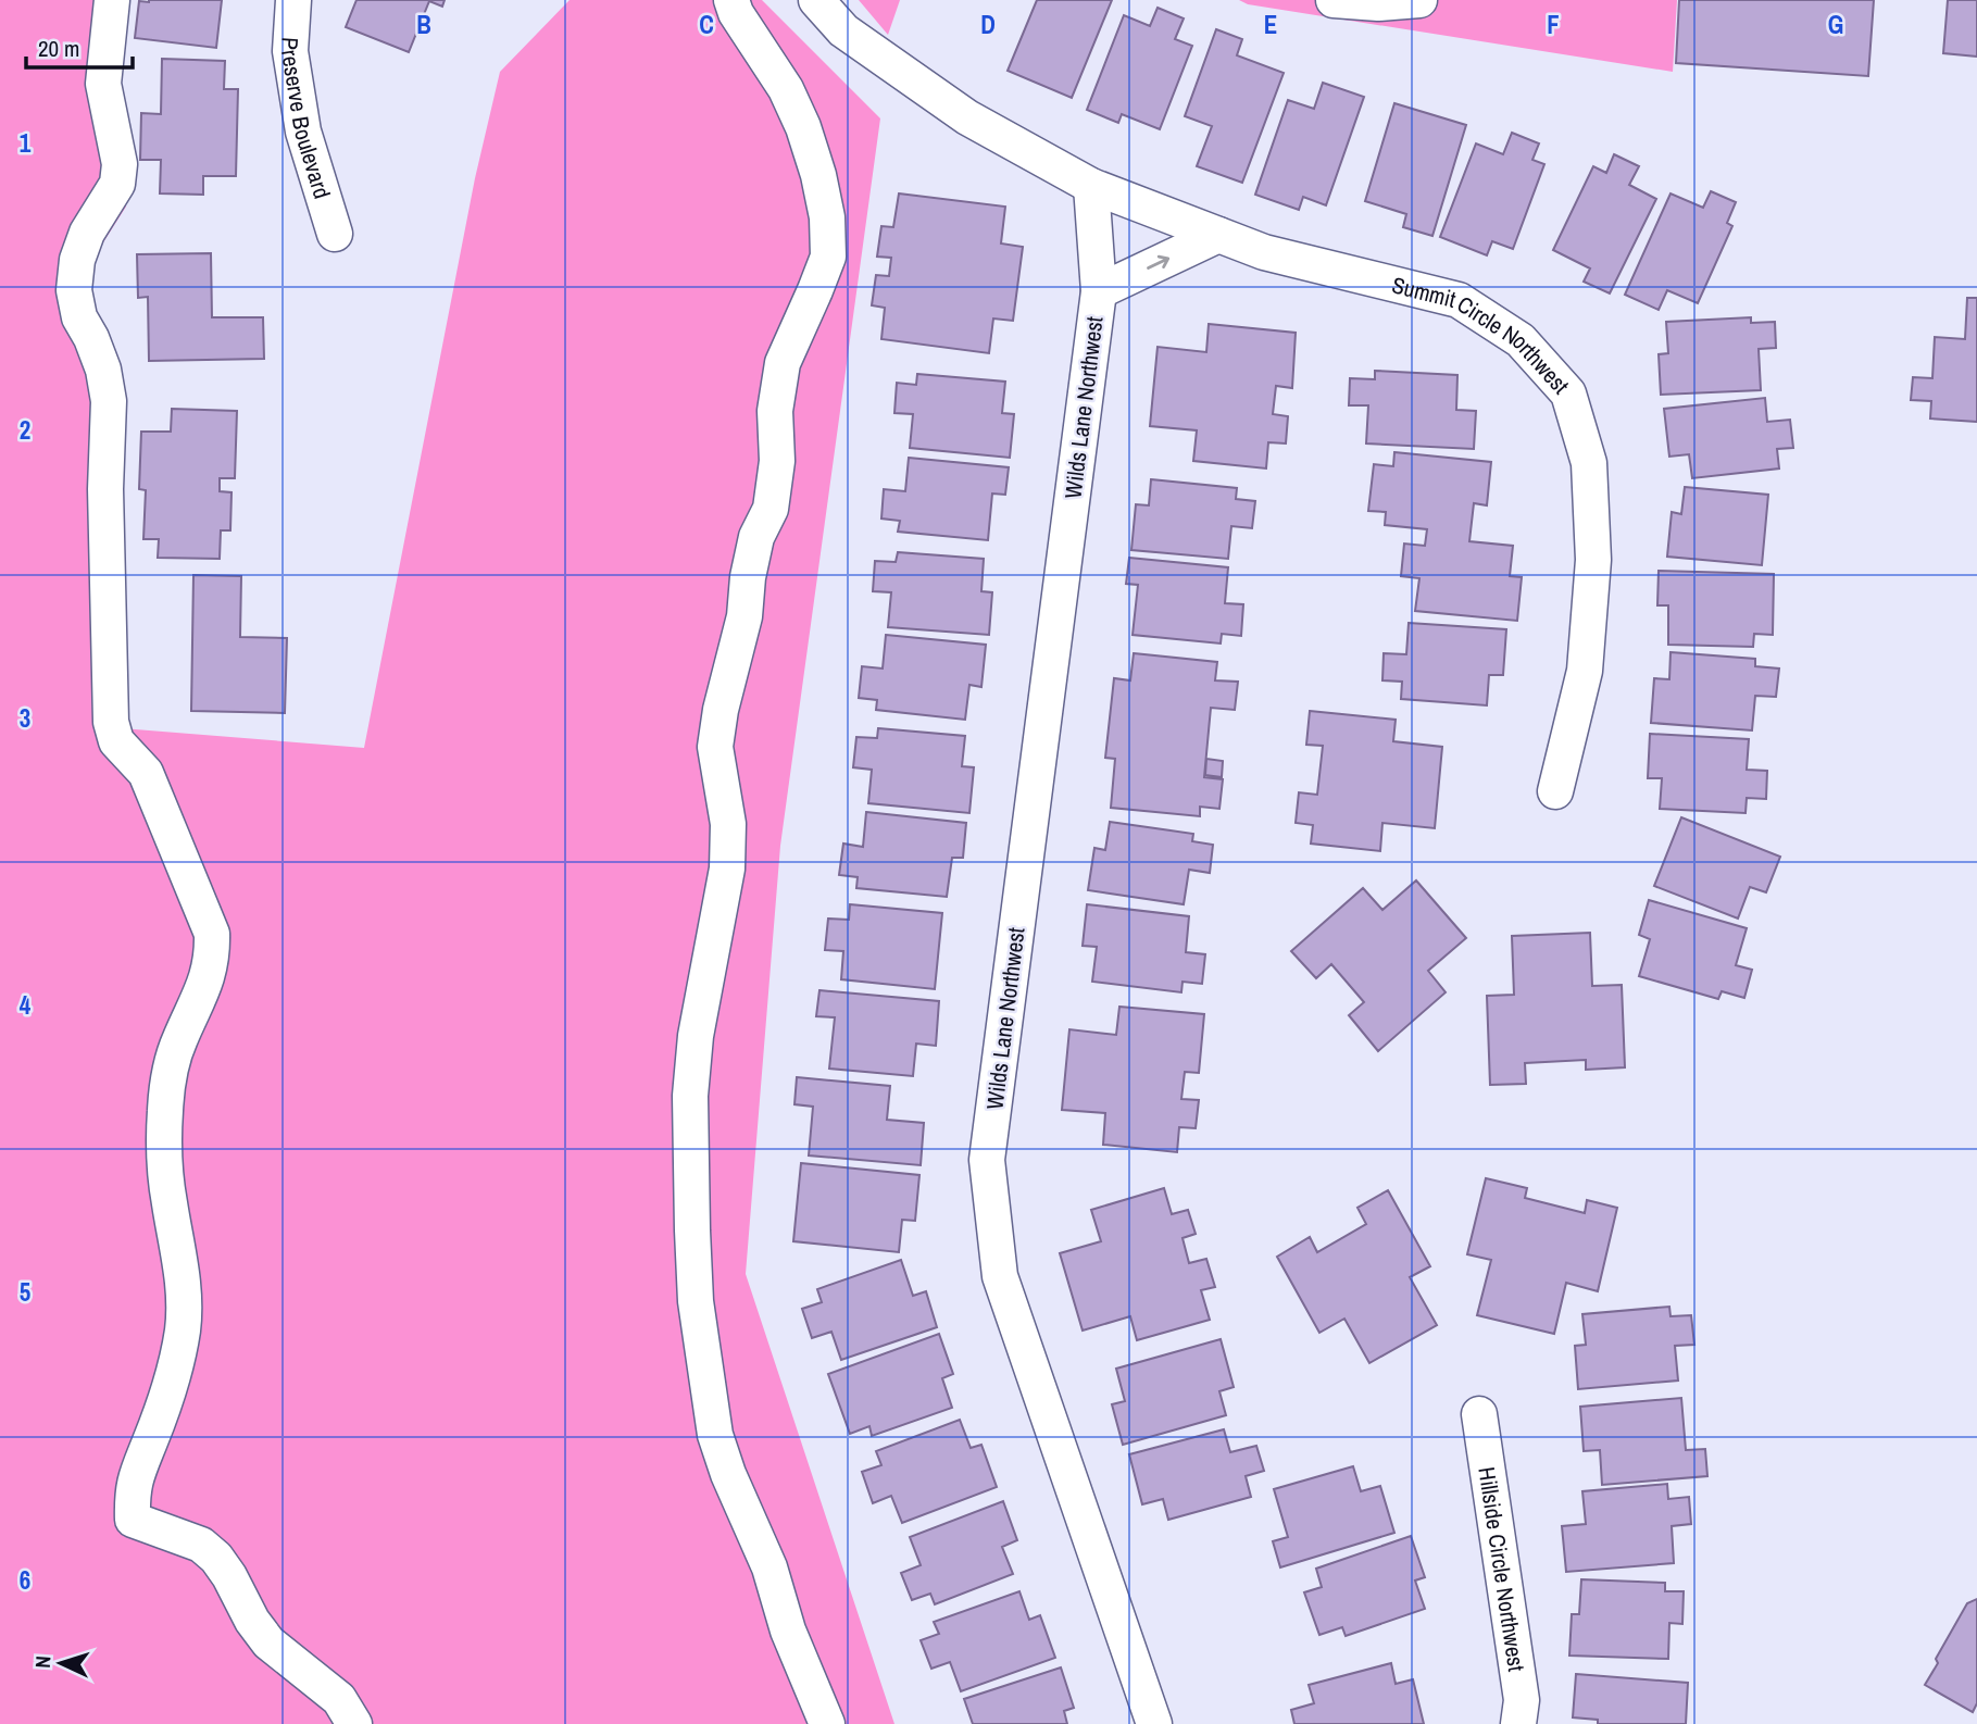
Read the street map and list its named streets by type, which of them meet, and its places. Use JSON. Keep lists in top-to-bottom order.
{
  "streets": {
    "street": [
      "Preserve Boulevard",
      "Summit Circle Northwest",
      "Wilds Lane Northwest",
      "Hillside Circle Northwest"
    ]
  },
  "crossings": [
    ["Summit Circle Northwest", "Wilds Lane Northwest"]
  ],
  "scale_bar": "20 m",
  "north": "left",
  "grid": {
    "columns": [
      "B",
      "C",
      "D",
      "E",
      "F",
      "G"
    ],
    "rows": [
      "1",
      "2",
      "3",
      "4",
      "5",
      "6"
    ]
  }
}
